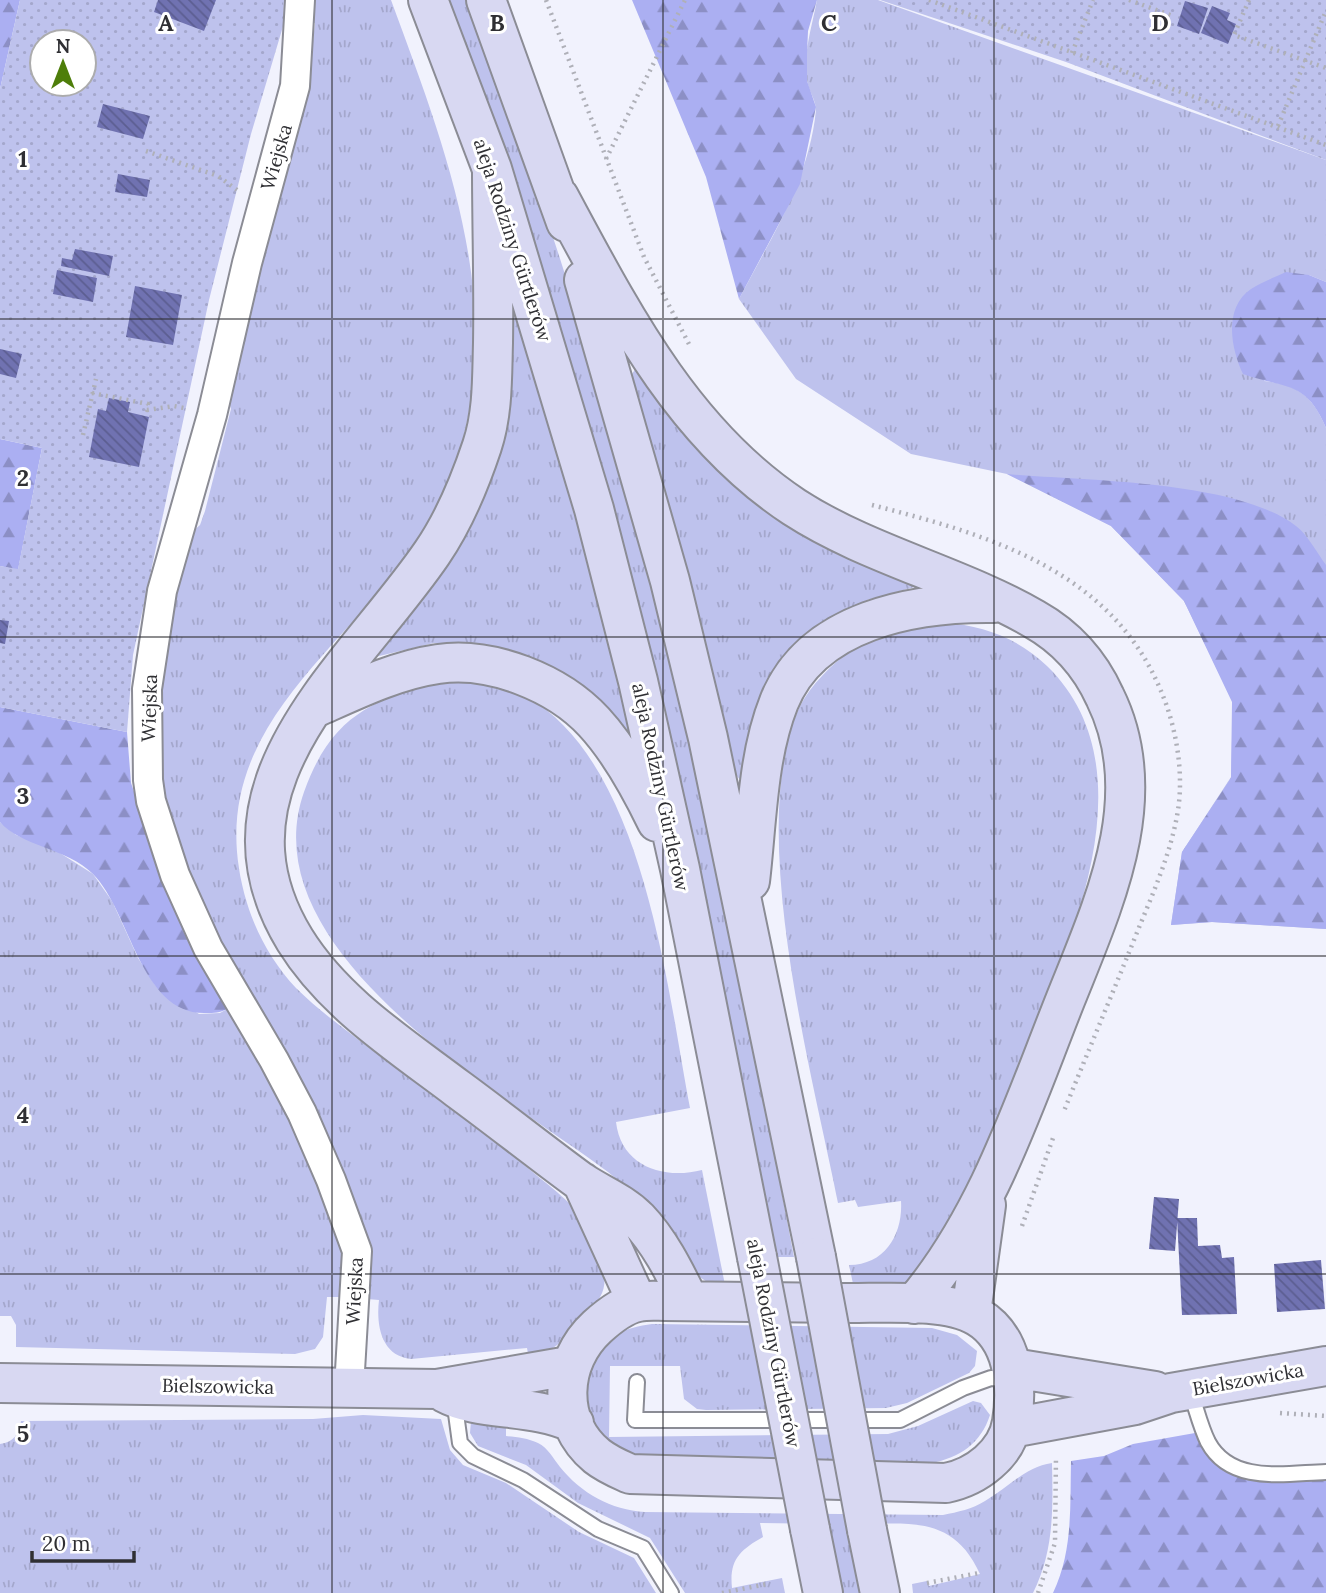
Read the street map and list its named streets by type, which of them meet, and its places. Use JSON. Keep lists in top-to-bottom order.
{
  "streets": {
    "main road": ["aleja Rodziny Gürtlerów", "Bielszowicka"],
    "street": ["Wiejska"]
  },
  "crossings": [
    ["Wiejska", "Bielszowicka"]
  ],
  "scale_bar": "20 m",
  "north": "top",
  "grid": {
    "columns": [
      "A",
      "B",
      "C",
      "D"
    ],
    "rows": [
      "1",
      "2",
      "3",
      "4",
      "5"
    ]
  }
}
